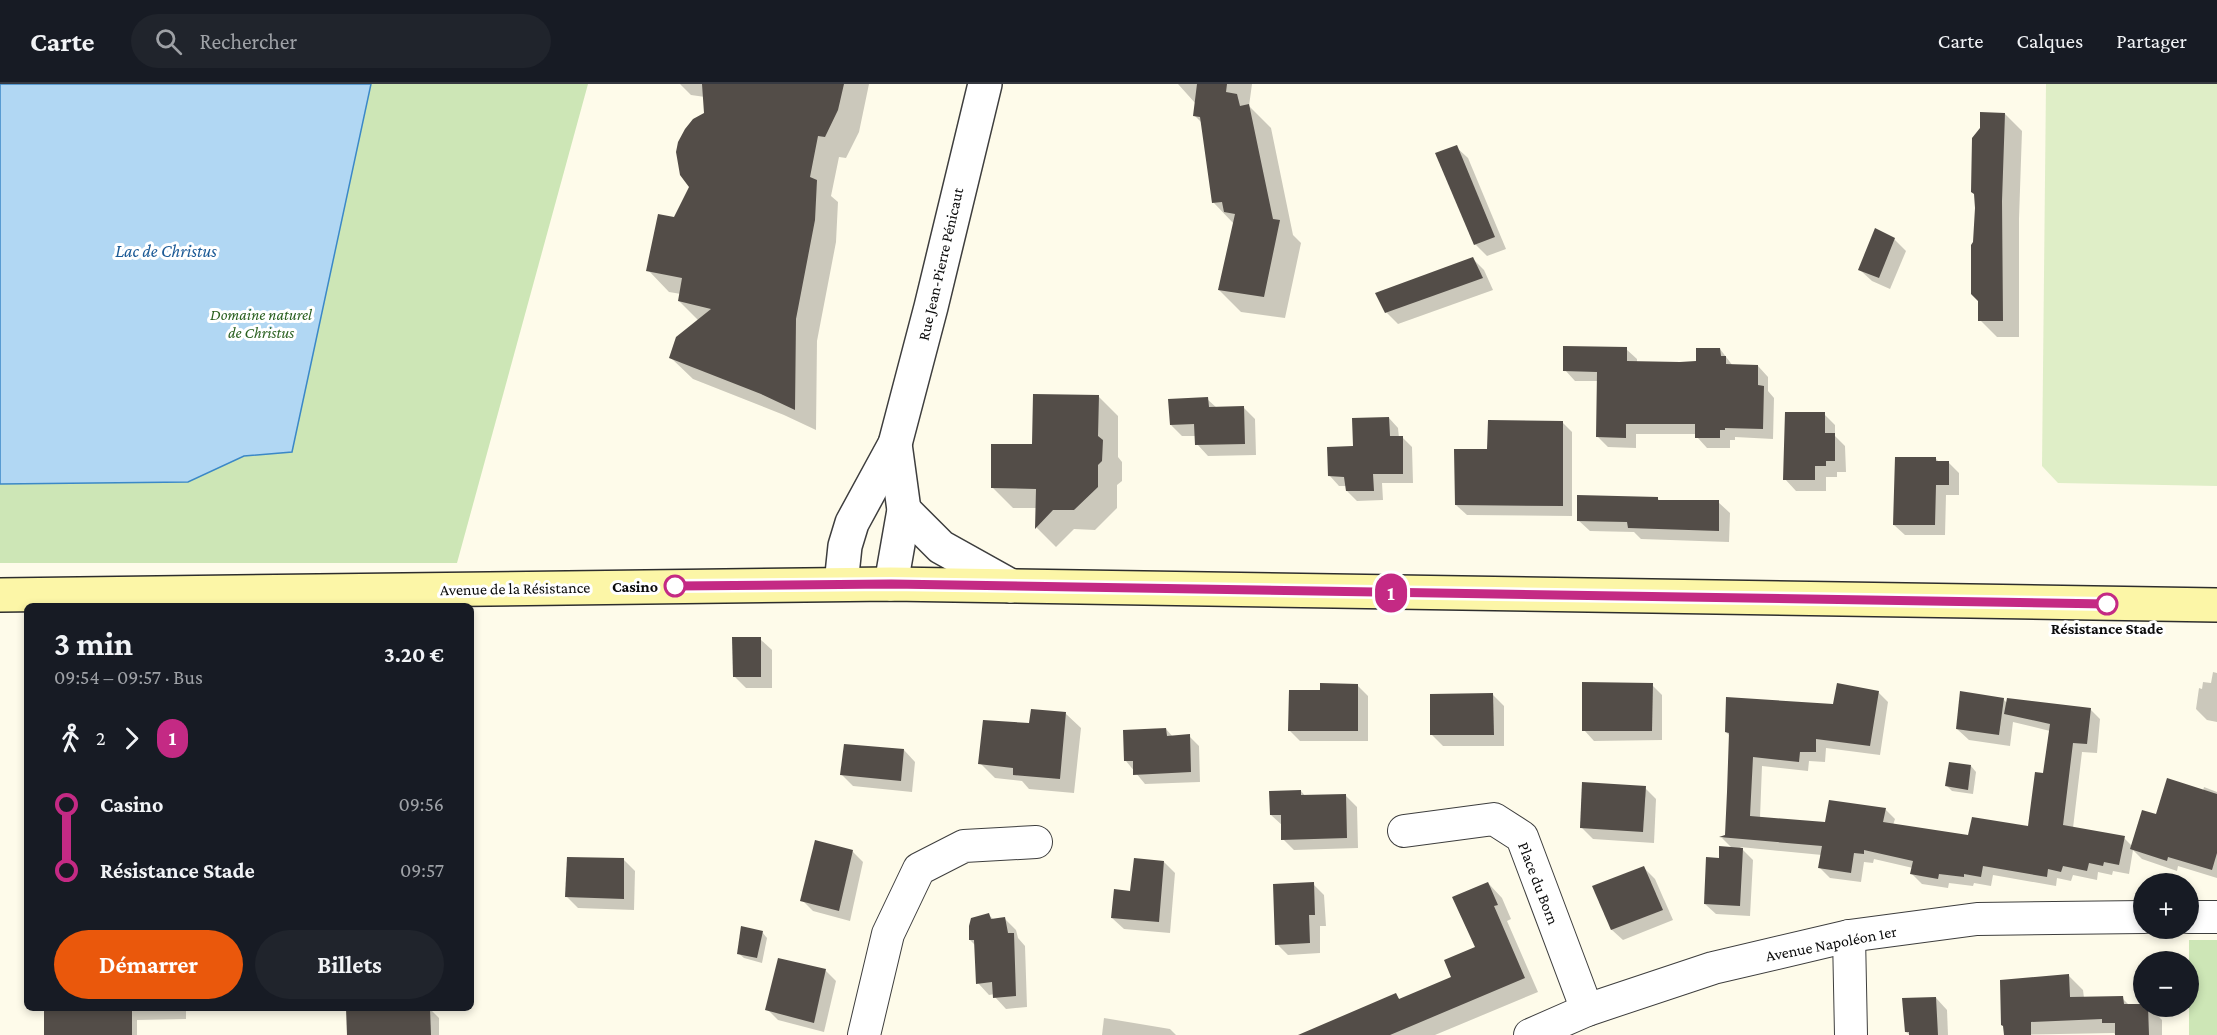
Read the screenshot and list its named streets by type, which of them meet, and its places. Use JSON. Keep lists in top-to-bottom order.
{
  "streets": {
    "main road": ["Avenue de la Résistance"],
    "street": ["Rue Jean-Pierre Pénicaut", "Place du Born", "Avenue Napoléon 1er"]
  },
  "crossings": [
    ["Rue Jean-Pierre Pénicaut", "Avenue de la Résistance"],
    ["Place du Born", "Avenue Napoléon 1er"]
  ],
  "water": ["Lac de Christus"],
  "parks": ["Domaine naturel de Christus"],
  "places": ["Casino", "Résistance Stade"],
  "lines": ["bus line 1"],
  "page": {
    "header": "Carte",
    "search": "Rechercher",
    "nav": ["Carte", "Calques", "Partager"],
    "on_map": "1",
    "heading": ["3 min", "09:54 – 09:57 · Bus", "3.20 €"],
    "legs": ["2", "1"],
    "list": [
      {
        "name": "Casino",
        "value": "09:56"
      },
      {
        "name": "Résistance Stade",
        "value": "09:57"
      }
    ],
    "map_buttons": ["+", "−"],
    "buttons": ["Démarrer", "Billets"]
  }
}
